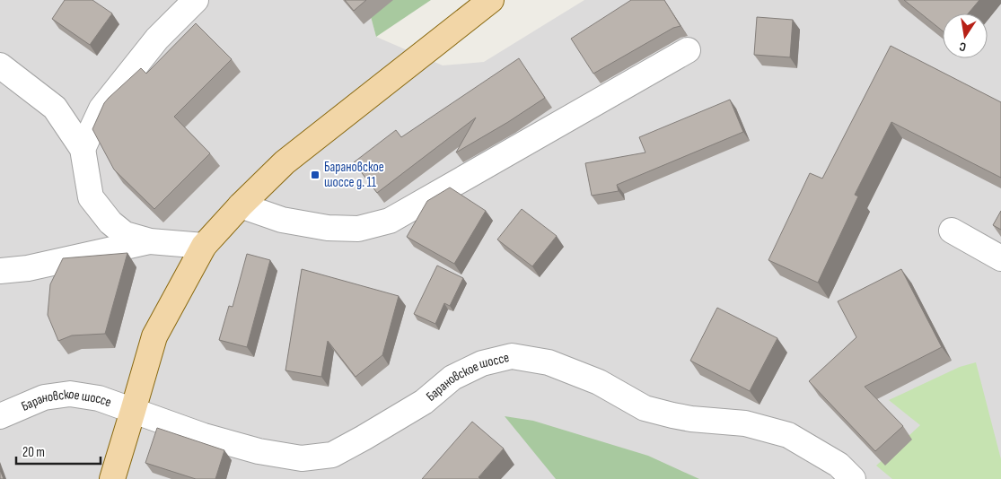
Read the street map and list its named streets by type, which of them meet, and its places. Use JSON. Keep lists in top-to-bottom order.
{
  "streets": {
    "main road": ["Барановское шоссе"]
  },
  "places": {
    "transit": ["Барановское шоссе д. 11"]
  },
  "scale_bar": "20 m",
  "north": "bottom"
}
